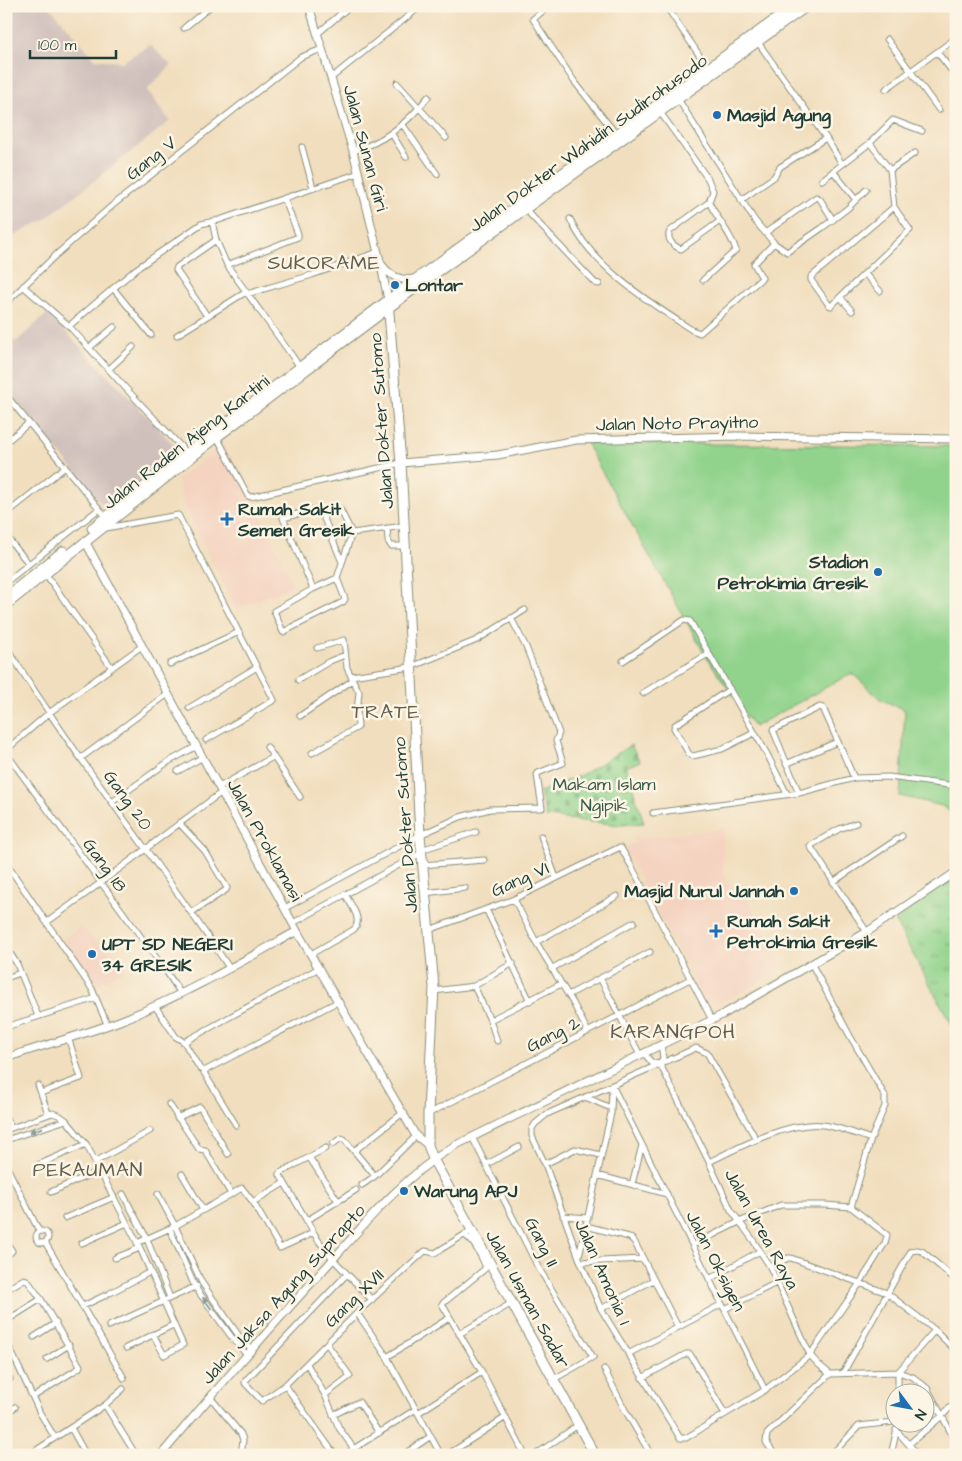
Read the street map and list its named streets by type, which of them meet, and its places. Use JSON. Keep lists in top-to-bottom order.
{
  "streets": {
    "highway": [
      "Jalan Dokter Wahidin Sudirohusodo",
      "Jalan Dokter Sutomo",
      "Jalan Raden Ajeng Kartini",
      "Jalan Usman Sadar"
    ],
    "main road": [
      "Jalan Sunan Giri",
      "Jalan Noto Prayitno",
      "Jalan Proklamasi",
      "Jalan Jaksa Agung Suprapto"
    ],
    "street": [
      "Gang V",
      "Gang 20",
      "Gang 18",
      "Gang VI",
      "Gang 2",
      "Jalan Urea Raya",
      "Gang II",
      "Jalan Oksigen",
      "Jalan Amonia 1",
      "Gang XVII"
    ]
  },
  "crossings": [
    ["Jalan Dokter Wahidin Sudirohusodo", "Jalan Sunan Giri"],
    ["Jalan Dokter Wahidin Sudirohusodo", "Jalan Dokter Sutomo"],
    ["Jalan Dokter Wahidin Sudirohusodo", "Jalan Raden Ajeng Kartini"],
    ["Jalan Sunan Giri", "Gang V"],
    ["Jalan Sunan Giri", "Jalan Dokter Sutomo"],
    ["Jalan Sunan Giri", "Jalan Raden Ajeng Kartini"],
    ["Jalan Dokter Sutomo", "Jalan Noto Prayitno"],
    ["Jalan Dokter Sutomo", "Jalan Raden Ajeng Kartini"],
    ["Jalan Dokter Sutomo", "Jalan Proklamasi"],
    ["Jalan Dokter Sutomo", "Gang VI"],
    ["Jalan Dokter Sutomo", "Gang 2"],
    ["Jalan Dokter Sutomo", "Jalan Jaksa Agung Suprapto"],
    ["Jalan Dokter Sutomo", "Jalan Usman Sadar"],
    ["Jalan Raden Ajeng Kartini", "Jalan Proklamasi"],
    ["Gang VI", "Gang 2"],
    ["Jalan Urea Raya", "Jalan Amonia 1"],
    ["Jalan Urea Raya", "Jalan Jaksa Agung Suprapto"],
    ["Gang II", "Jalan Jaksa Agung Suprapto"],
    ["Gang II", "Jalan Usman Sadar"],
    ["Jalan Oksigen", "Jalan Amonia 1"],
    ["Jalan Jaksa Agung Suprapto", "Jalan Usman Sadar"],
    ["Gang XVII", "Jalan Usman Sadar"]
  ],
  "districts": [
    "SUKORAME",
    "TRATE",
    "KARANGPOH",
    "PEKAUMAN"
  ],
  "parks": ["Makam Islam Ngipik"],
  "places": {
    "other": [
      "Masjid Agung",
      "Lontar",
      "Stadion Petrokimia Gresik",
      "Masjid Nurul Jannah",
      "UPT SD NEGERI 34 GRESIK",
      "Warung APJ"
    ],
    "health": ["Rumah Sakit Semen Gresik", "Rumah Sakit Petrokimia Gresik"]
  },
  "scale_bar": "100 m",
  "north": "bottom right"
}
